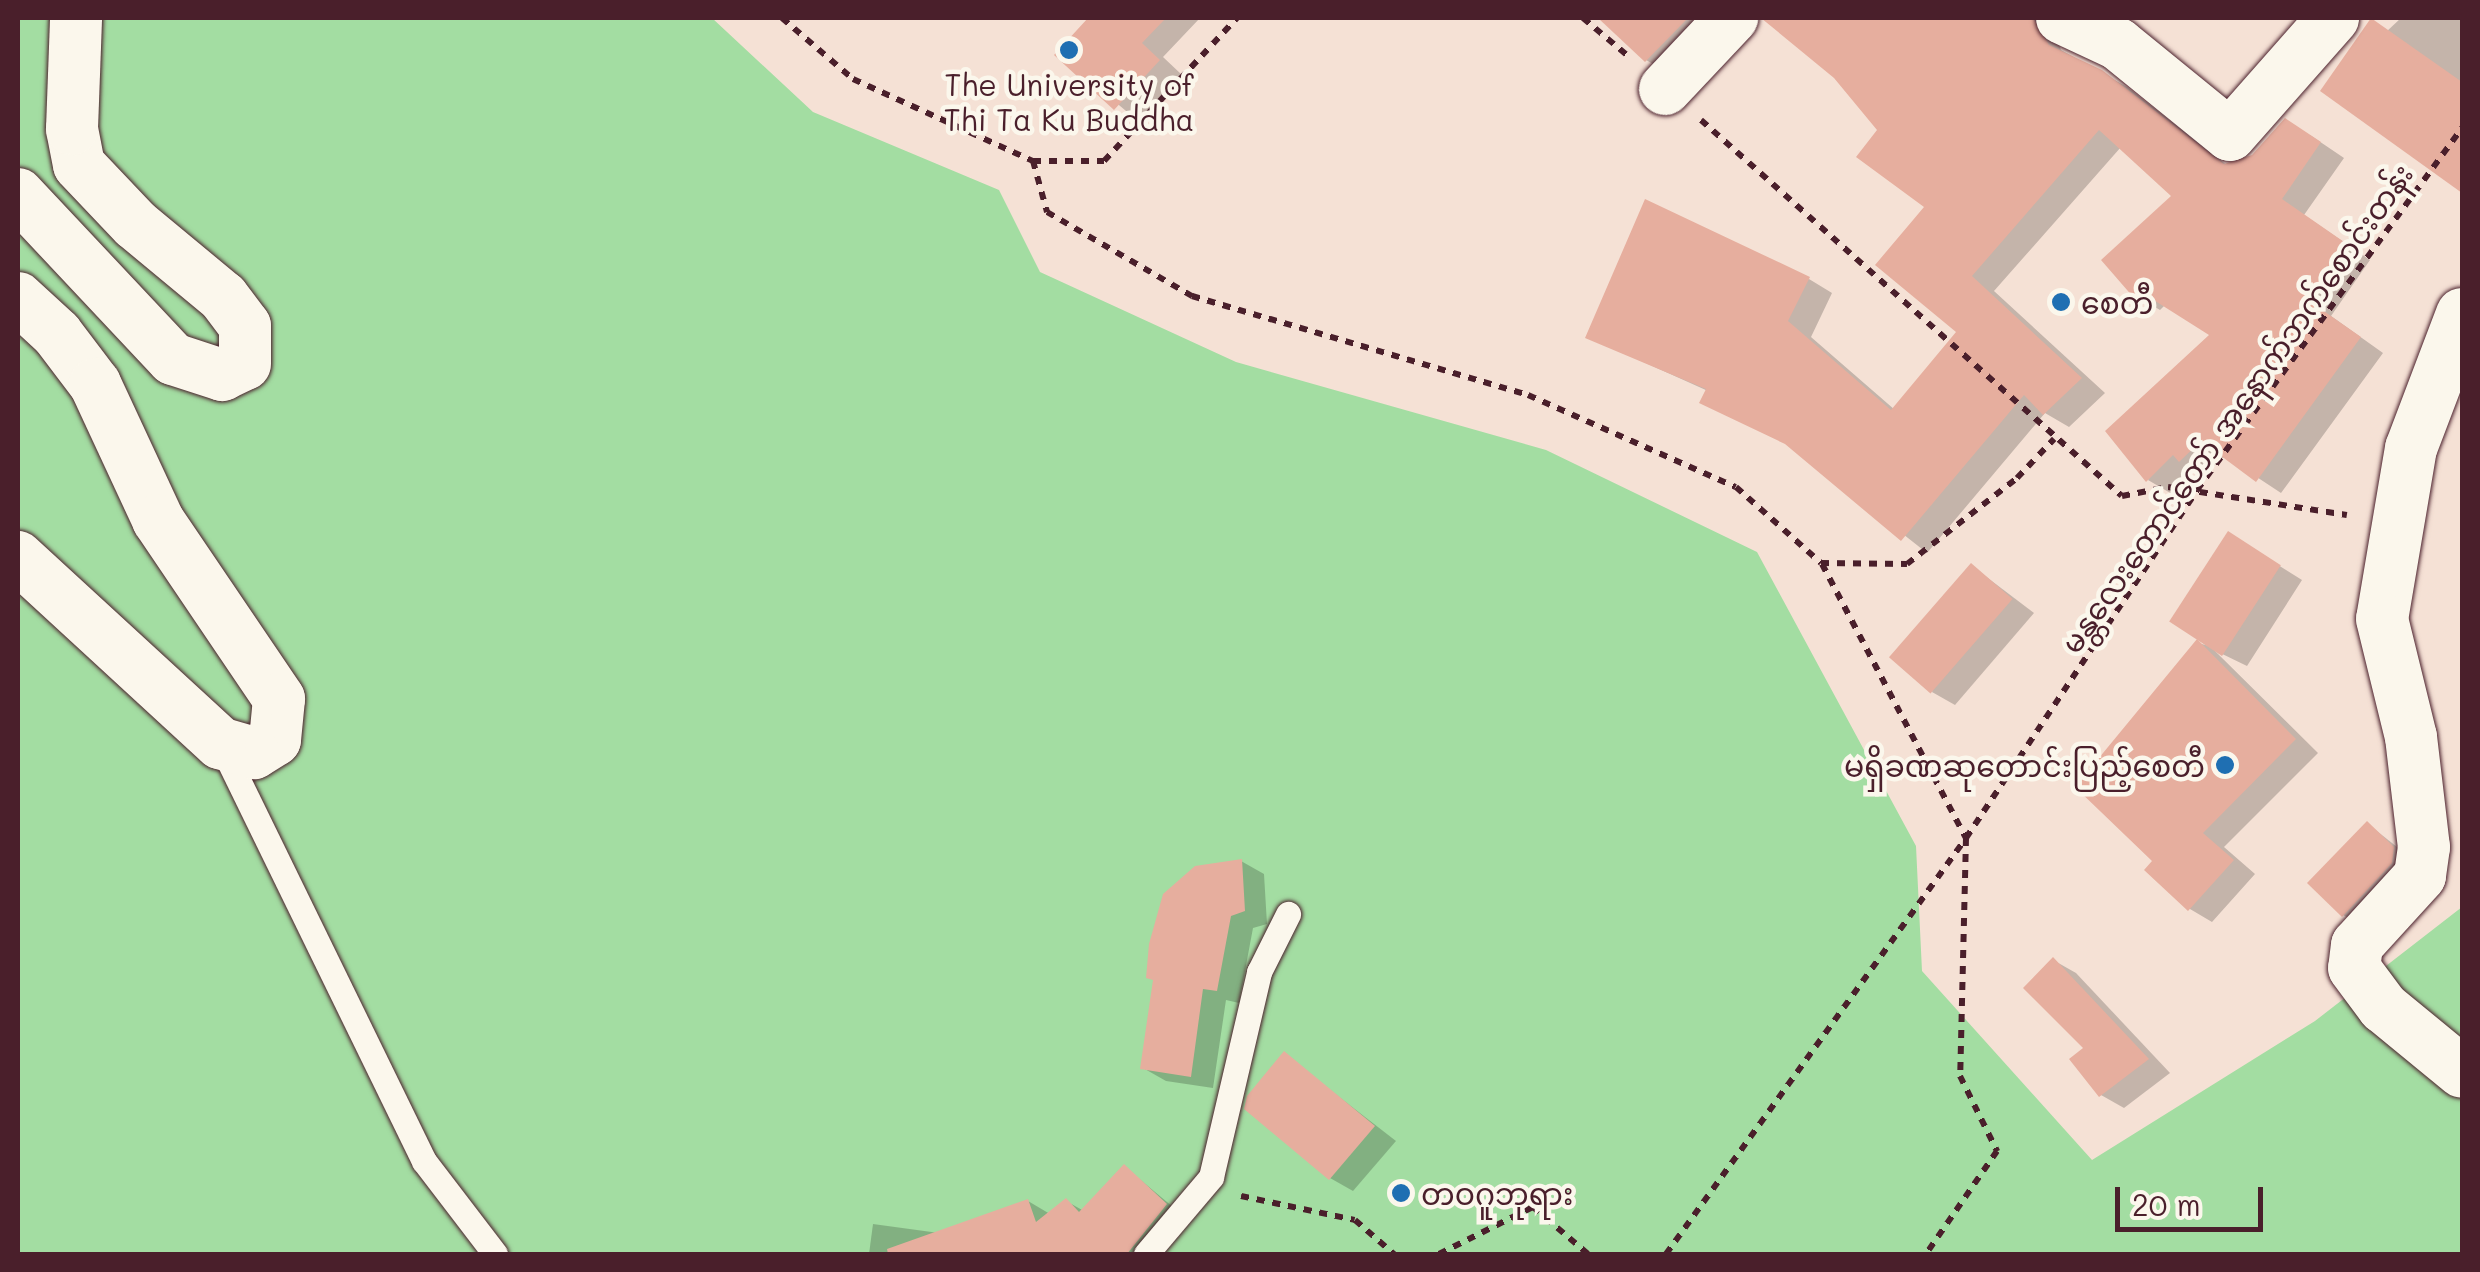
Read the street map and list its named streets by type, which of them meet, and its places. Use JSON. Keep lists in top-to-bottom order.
{
  "streets": {
    "path": ["မန္တလေးတောင်တော် အနောက်ဘက်စောင်းတန်း"]
  },
  "places": [
    "The University of Thi Ta Ku Buddha",
    "စေတီ",
    "မရှိခဏဆုတောင်းပြည့်စေတီ",
    "တဝဂူဘုရား"
  ],
  "scale_bar": "20 m"
}
